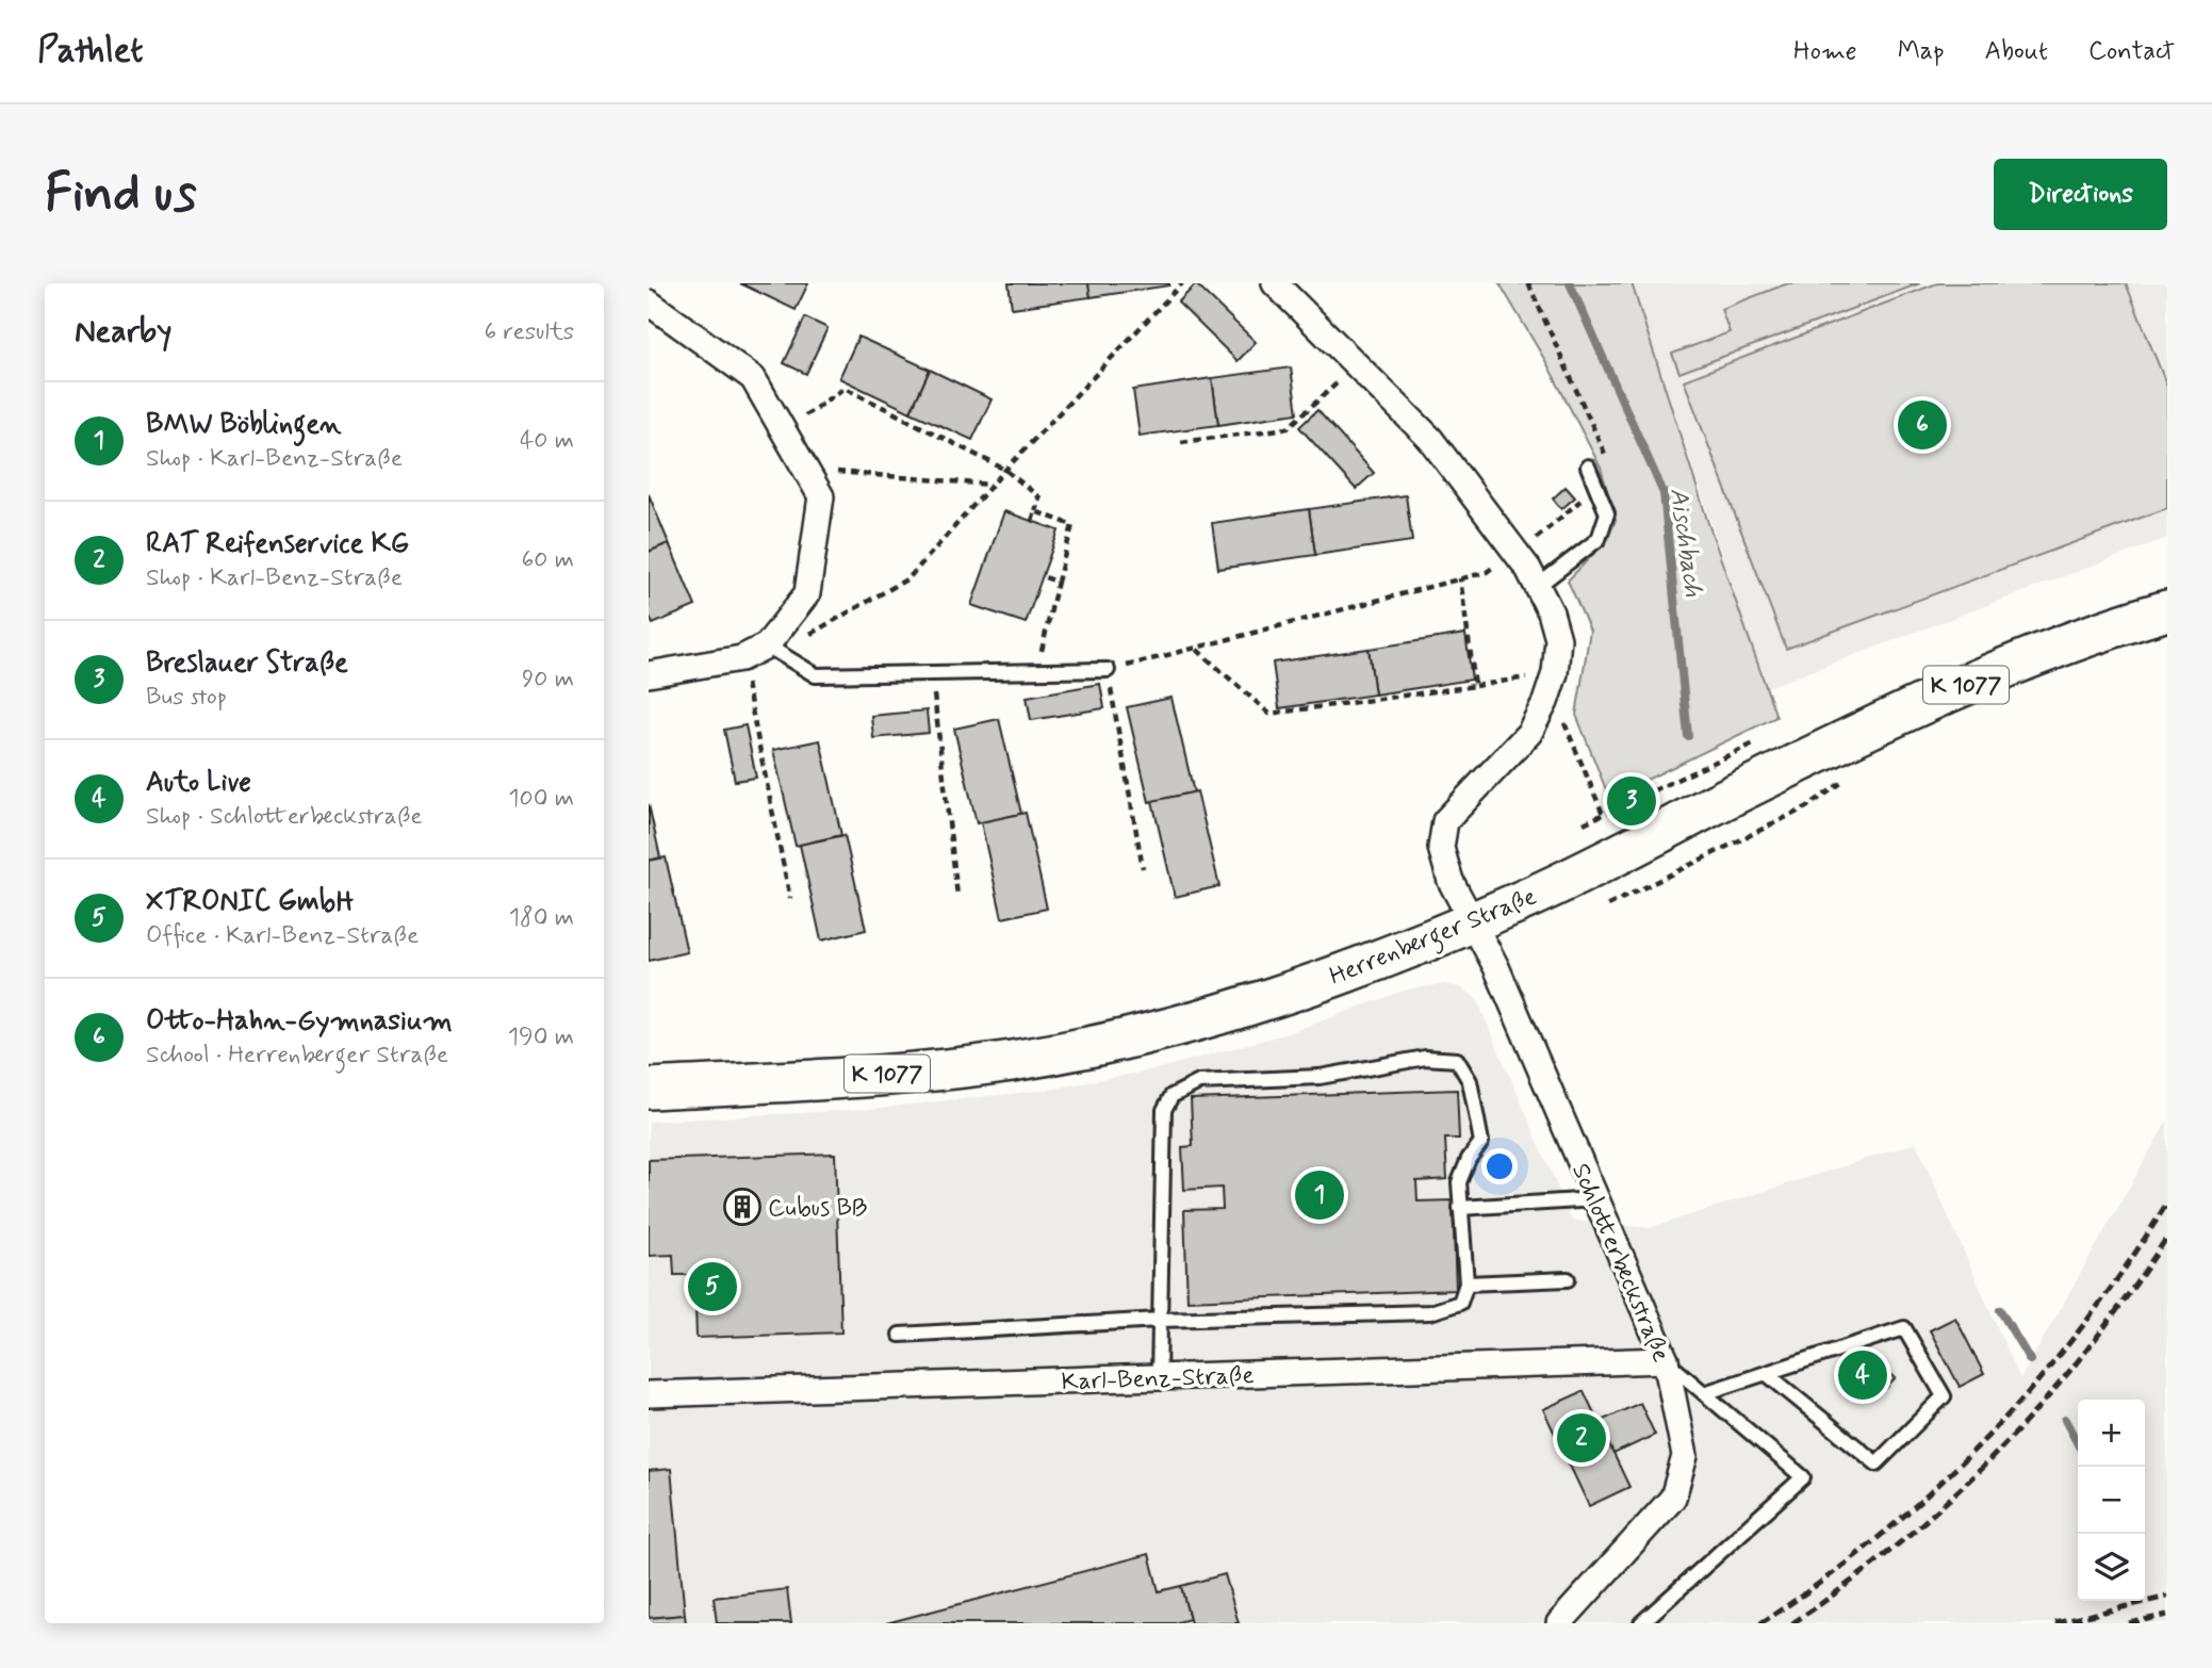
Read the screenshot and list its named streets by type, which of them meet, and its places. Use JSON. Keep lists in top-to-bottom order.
{
  "streets": {
    "main road": ["K 1077", "Herrenberger Straße"],
    "street": ["Schlotterbeckstraße", "Karl-Benz-Straße"]
  },
  "crossings": [
    ["Herrenberger Straße", "Schlotterbeckstraße"],
    ["Schlotterbeckstraße", "Karl-Benz-Straße"]
  ],
  "water": ["Aischbach"],
  "places": {
    "building": ["Cubus BB"]
  },
  "page": {
    "header": "Pathlet",
    "nav": [
      "Home",
      "Map",
      "About",
      "Contact"
    ],
    "buttons": "Directions",
    "title": "Find us",
    "heading": ["Nearby", "6 results"],
    "list": [
      {
        "mark": "1",
        "name": "BMW Böblingen",
        "note": "Shop · Karl-Benz-Straße",
        "value": "40 m"
      },
      {
        "mark": "2",
        "name": "RAT Reifenservice KG",
        "note": "Shop · Karl-Benz-Straße",
        "value": "60 m"
      },
      {
        "mark": "3",
        "name": "Breslauer Straße",
        "note": "Bus stop",
        "value": "90 m"
      },
      {
        "mark": "4",
        "name": "Auto Live",
        "note": "Shop · Schlotterbeckstraße",
        "value": "100 m"
      },
      {
        "mark": "5",
        "name": "XTRONIC GmbH",
        "note": "Office · Karl-Benz-Straße",
        "value": "180 m"
      },
      {
        "mark": "6",
        "name": "Otto-Hahn-Gymnasium",
        "note": "School · Herrenberger Straße",
        "value": "190 m"
      }
    ],
    "pins": [
      "6",
      "3",
      "1",
      "5",
      "4",
      "2"
    ],
    "map_buttons": ["+", "−"]
  }
}
